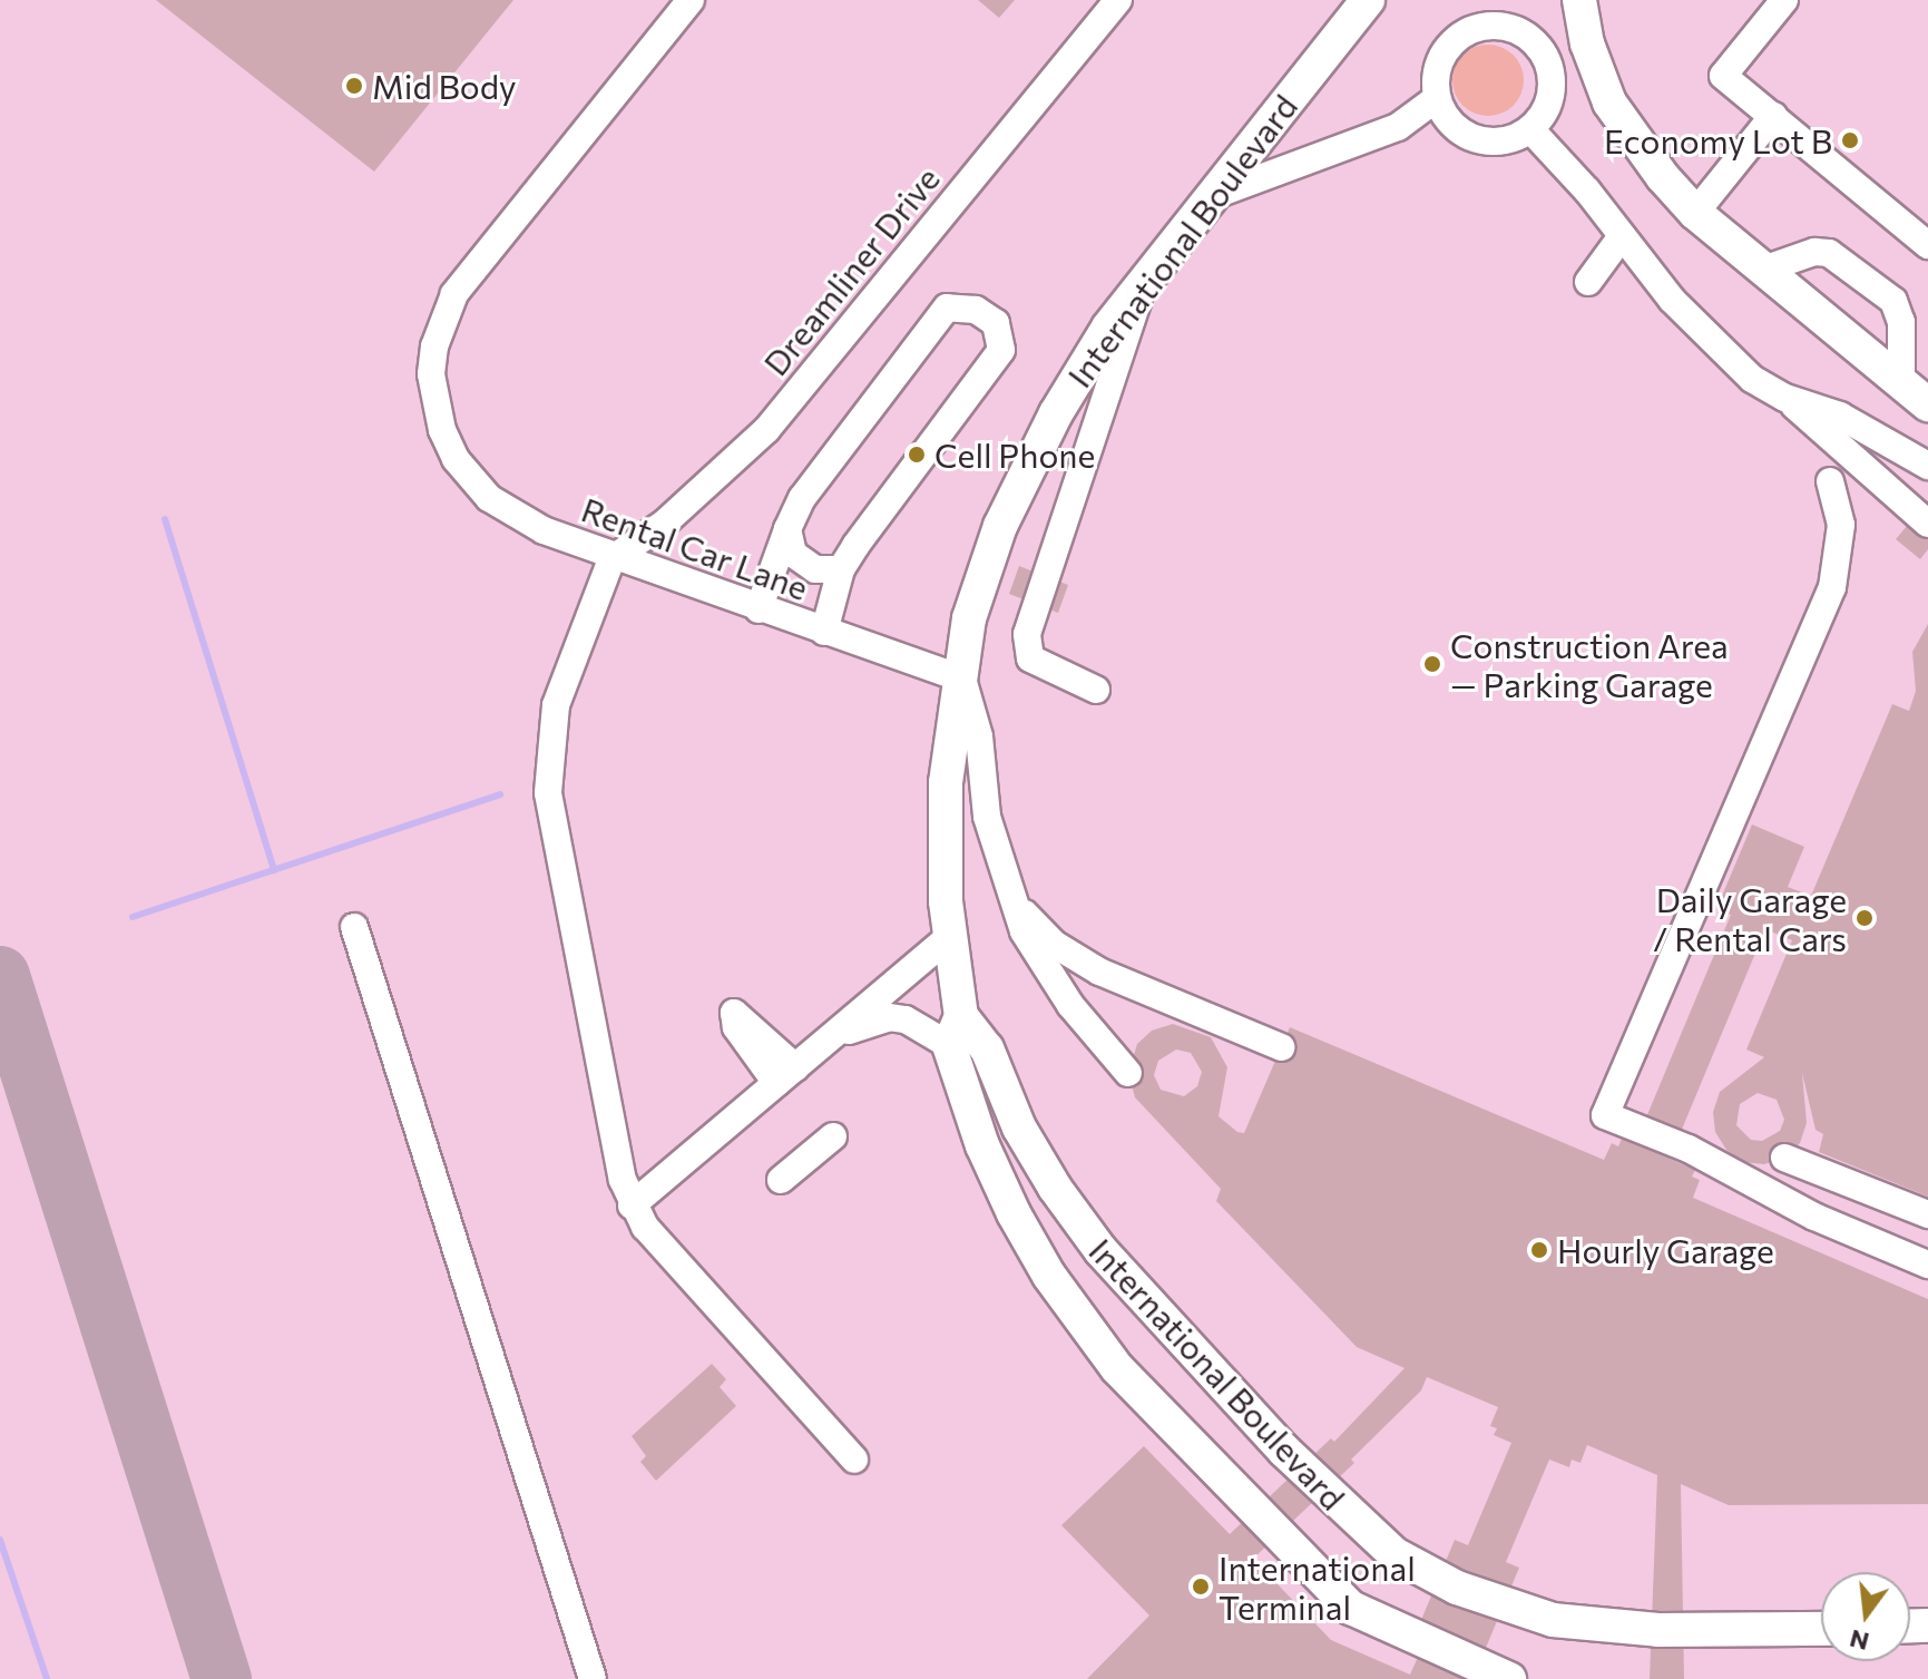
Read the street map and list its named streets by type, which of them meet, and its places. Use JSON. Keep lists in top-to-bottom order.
{
  "streets": {
    "main road": ["International Boulevard"],
    "street": ["Dreamliner Drive", "Rental Car Lane"]
  },
  "crossings": [
    ["International Boulevard", "Rental Car Lane"],
    ["Dreamliner Drive", "Rental Car Lane"]
  ],
  "places": [
    "Mid Body",
    "Economy Lot B",
    "Cell Phone",
    "Construction Area — Parking Garage",
    "Daily Garage / Rental Cars",
    "Hourly Garage",
    "International Terminal"
  ],
  "north": "bottom"
}
